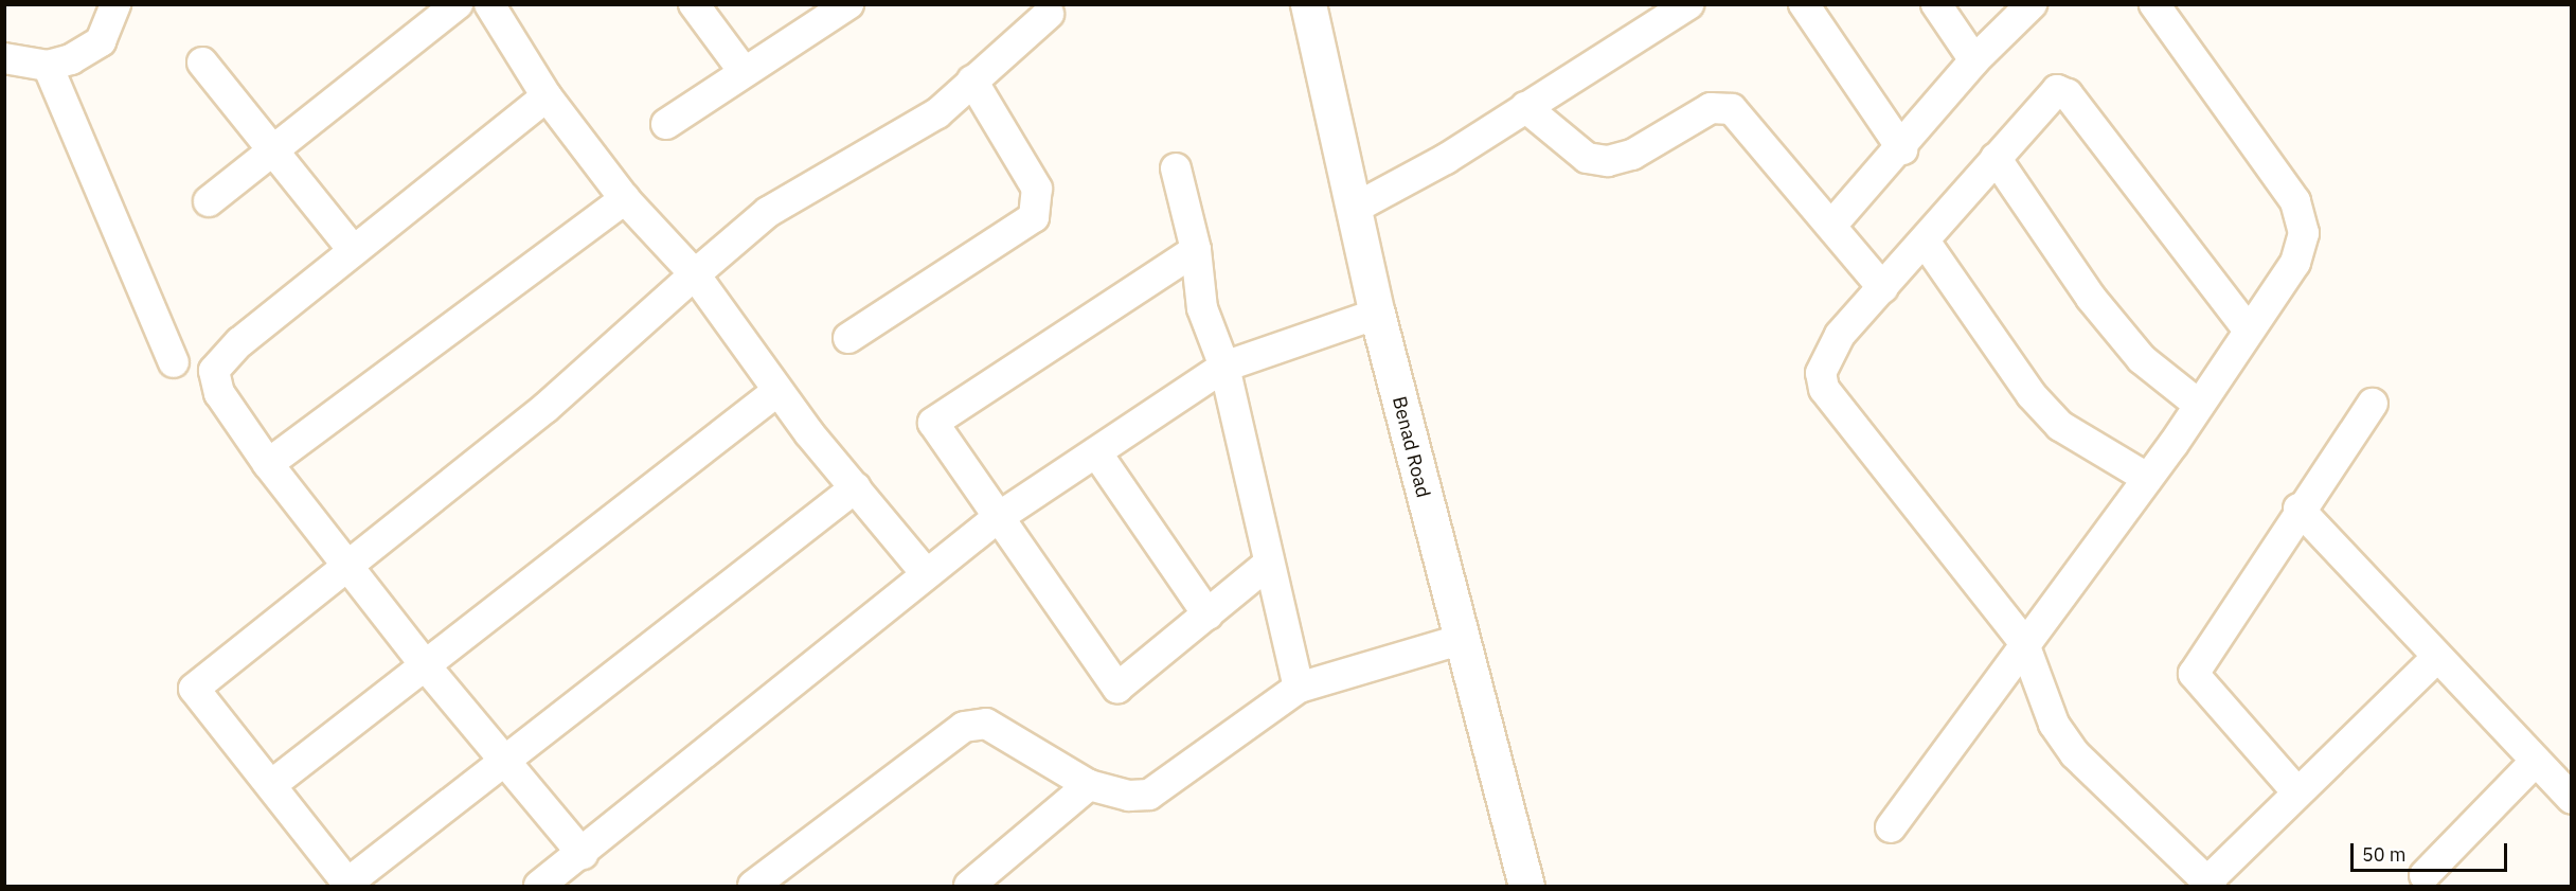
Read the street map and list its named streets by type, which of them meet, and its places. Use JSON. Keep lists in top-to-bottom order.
{
  "streets": {
    "main road": ["Benad Road"]
  },
  "scale_bar": "50 m"
}
